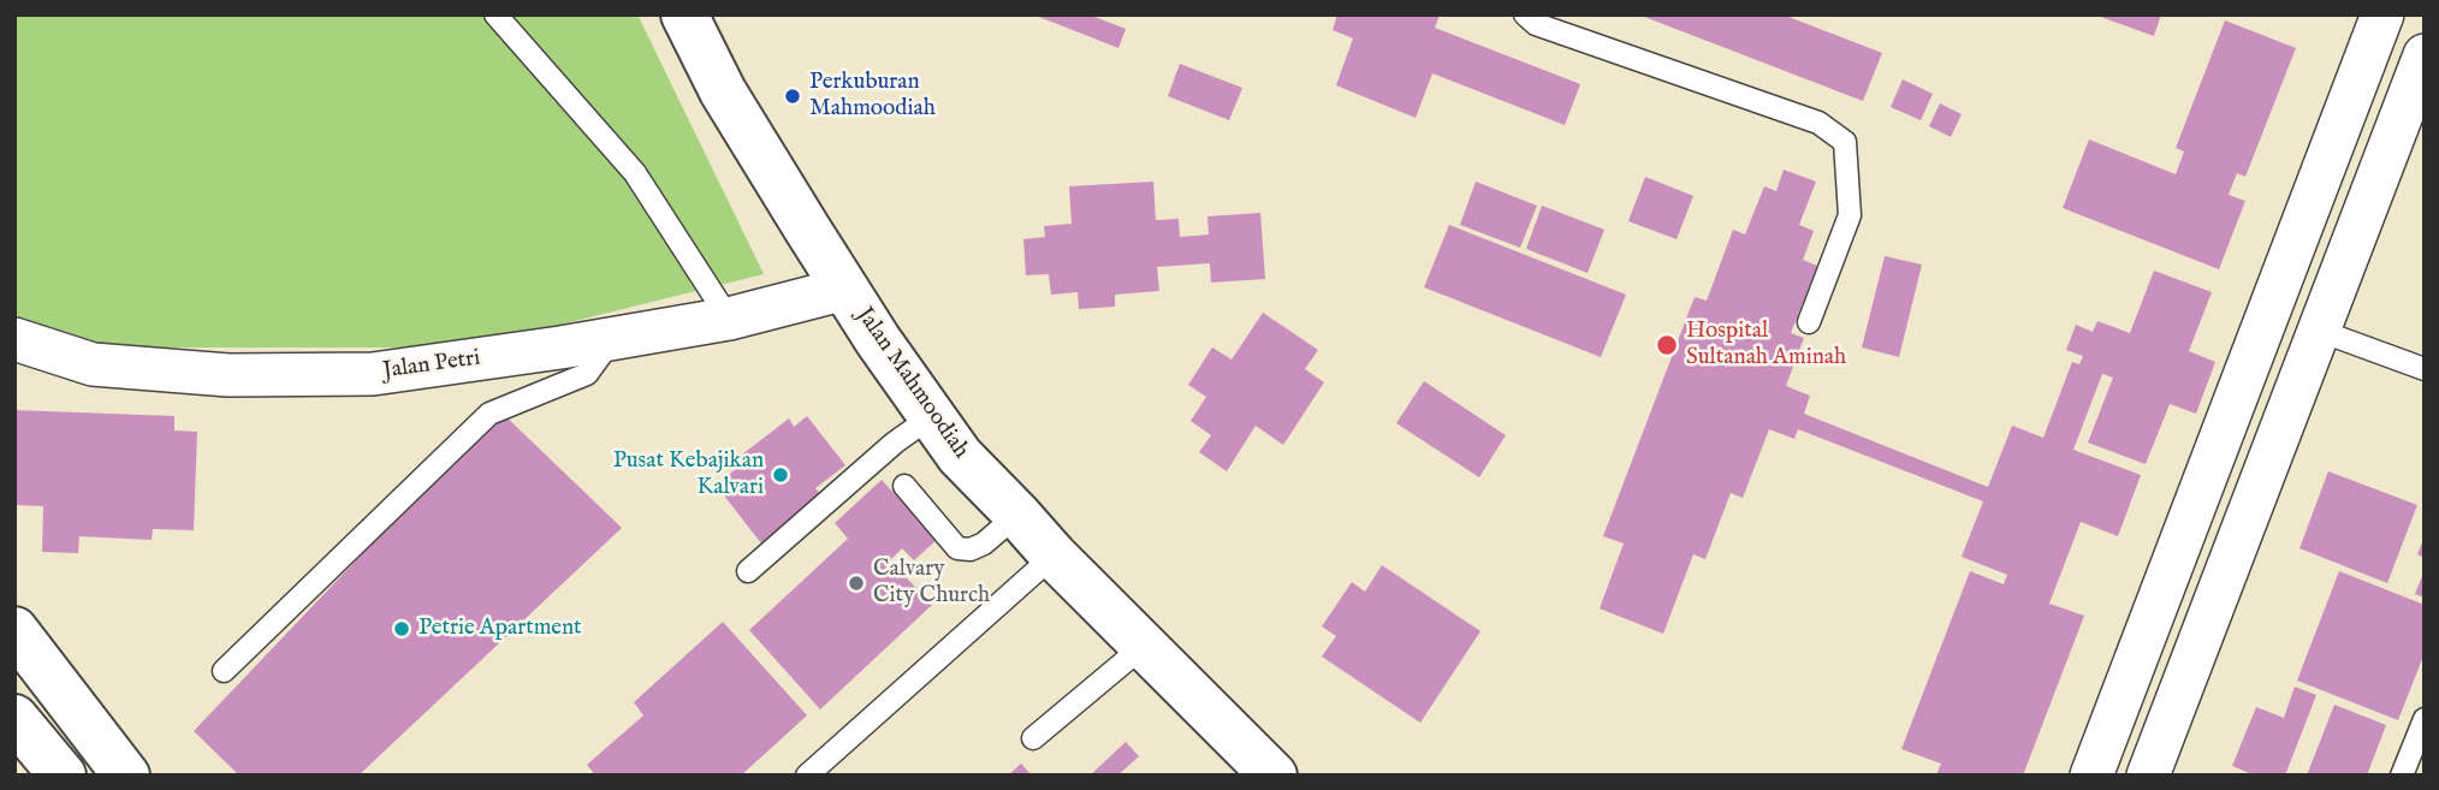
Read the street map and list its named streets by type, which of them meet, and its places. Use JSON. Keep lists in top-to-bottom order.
{
  "streets": {
    "main road": ["Jalan Mahmoodiah"],
    "street": ["Jalan Petri"]
  },
  "crossings": [
    ["Jalan Petri", "Jalan Mahmoodiah"]
  ],
  "places": [
    "Perkuburan Mahmoodiah",
    "Hospital Sultanah Aminah",
    "Pusat Kebajikan Kalvari",
    "Calvary City Church",
    "Petrie Apartment"
  ]
}
